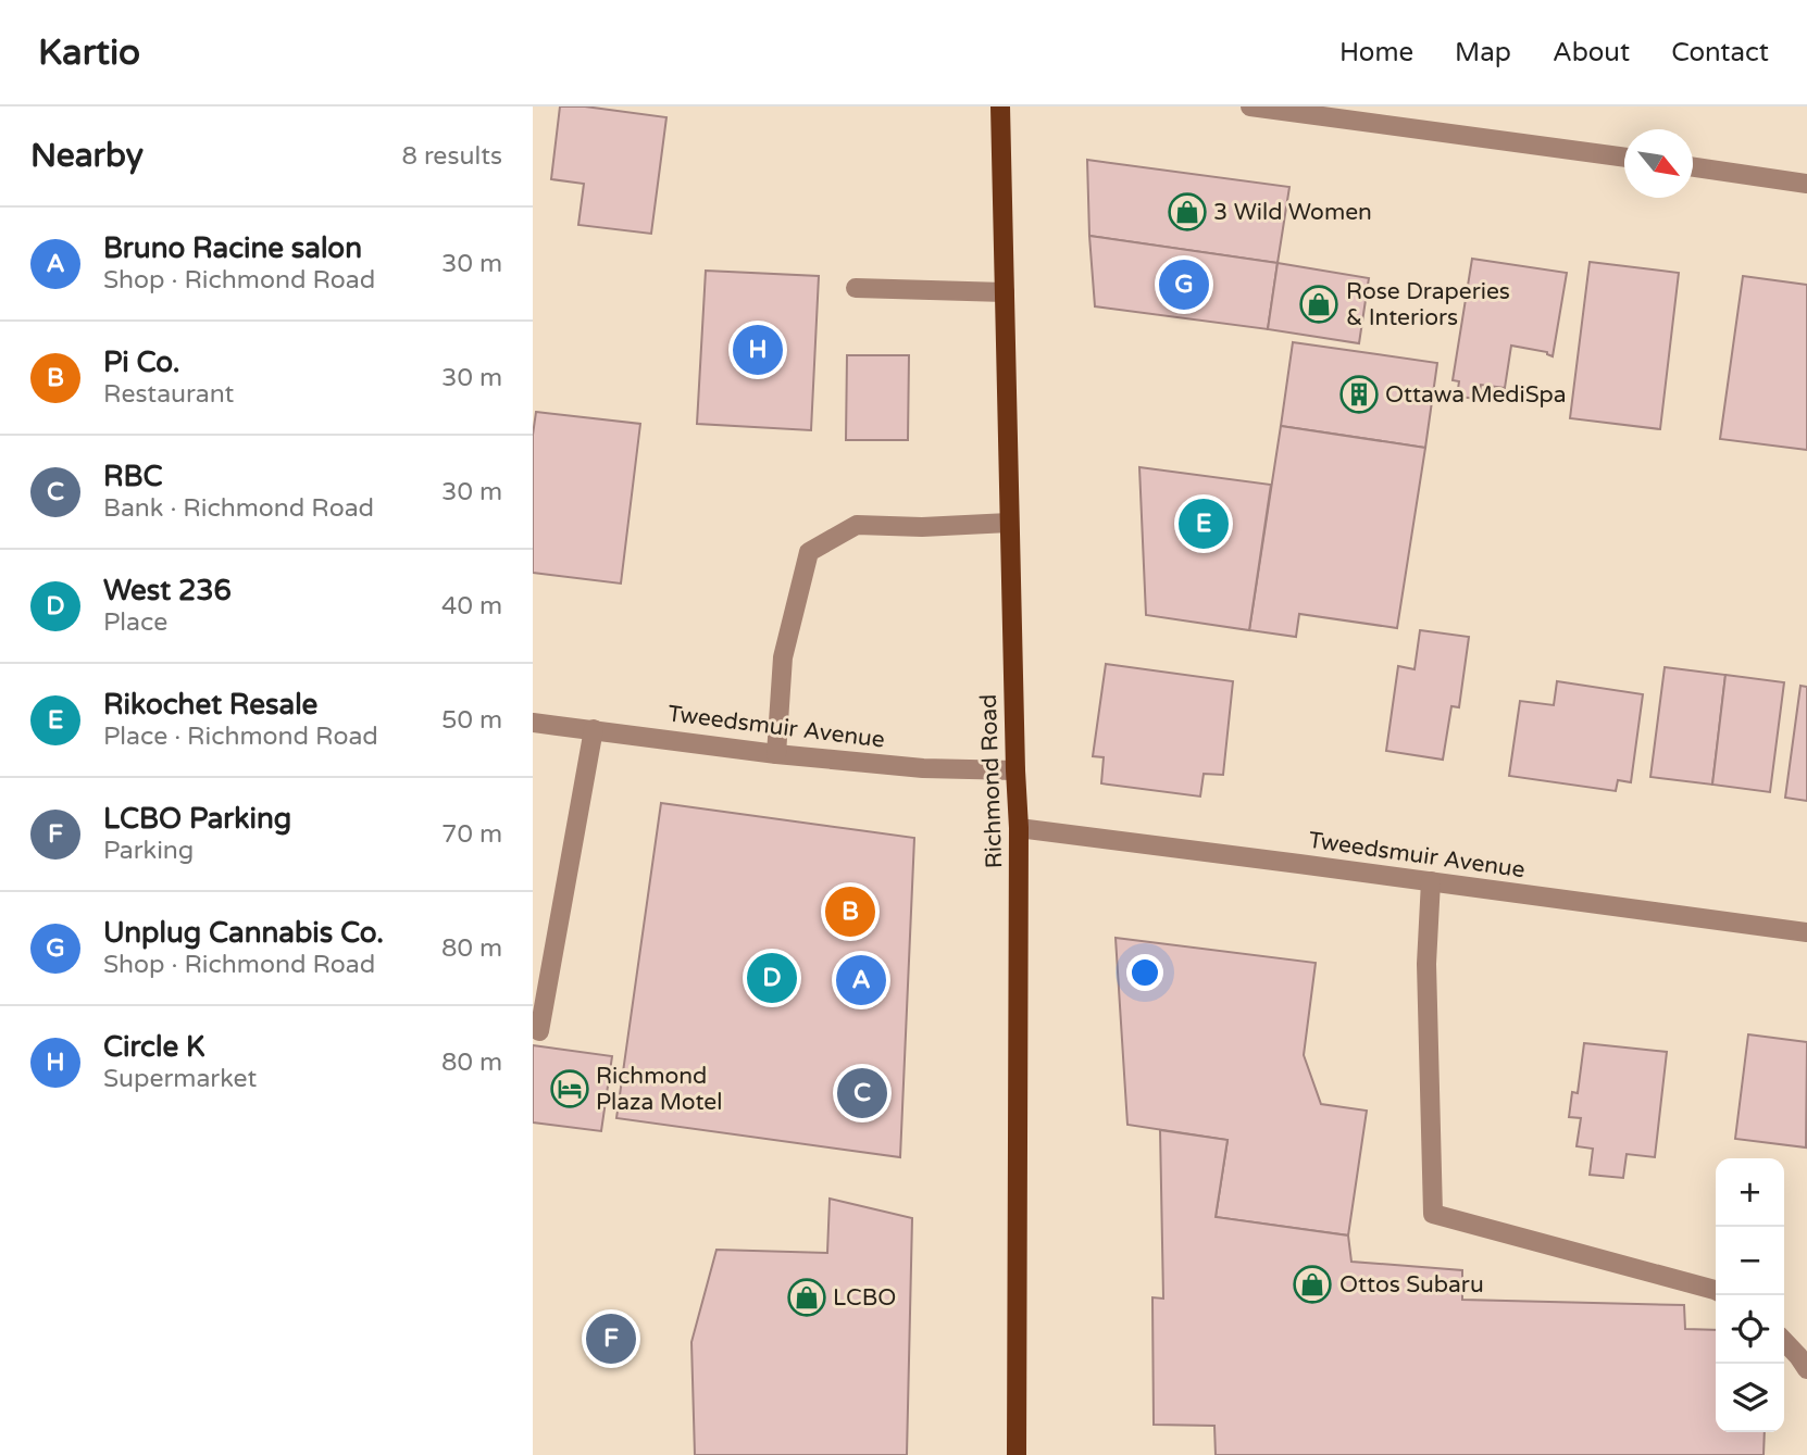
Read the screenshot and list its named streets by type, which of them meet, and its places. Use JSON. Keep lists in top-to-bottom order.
{
  "streets": {
    "main road": ["Richmond Road"],
    "street": ["Tweedsmuir Avenue"]
  },
  "crossings": [
    ["Tweedsmuir Avenue", "Richmond Road"]
  ],
  "places": {
    "shop": [
      "3 Wild Women",
      "Rose Draperies & Interiors",
      "Ottos Subaru",
      "LCBO"
    ],
    "building": ["Ottawa MediSpa"],
    "hotel": ["Richmond Plaza Motel"]
  },
  "north": "bottom right",
  "page": {
    "header": "Kartio",
    "nav": [
      "Home",
      "Map",
      "About",
      "Contact"
    ],
    "heading": ["Nearby", "8 results"],
    "list": [
      {
        "mark": "A",
        "name": "Bruno Racine salon",
        "note": "Shop · Richmond Road",
        "value": "30 m"
      },
      {
        "mark": "B",
        "name": "Pi Co.",
        "note": "Restaurant",
        "value": "30 m"
      },
      {
        "mark": "C",
        "name": "RBC",
        "note": "Bank · Richmond Road",
        "value": "30 m"
      },
      {
        "mark": "D",
        "name": "West 236",
        "note": "Place",
        "value": "40 m"
      },
      {
        "mark": "E",
        "name": "Rikochet Resale",
        "note": "Place · Richmond Road",
        "value": "50 m"
      },
      {
        "mark": "F",
        "name": "LCBO Parking",
        "note": "Parking",
        "value": "70 m"
      },
      {
        "mark": "G",
        "name": "Unplug Cannabis Co.",
        "note": "Shop · Richmond Road",
        "value": "80 m"
      },
      {
        "mark": "H",
        "name": "Circle K",
        "note": "Supermarket",
        "value": "80 m"
      }
    ],
    "pins": [
      "G",
      "H",
      "E",
      "B",
      "D",
      "A",
      "C",
      "F"
    ],
    "map_buttons": ["+", "−"]
  }
}
